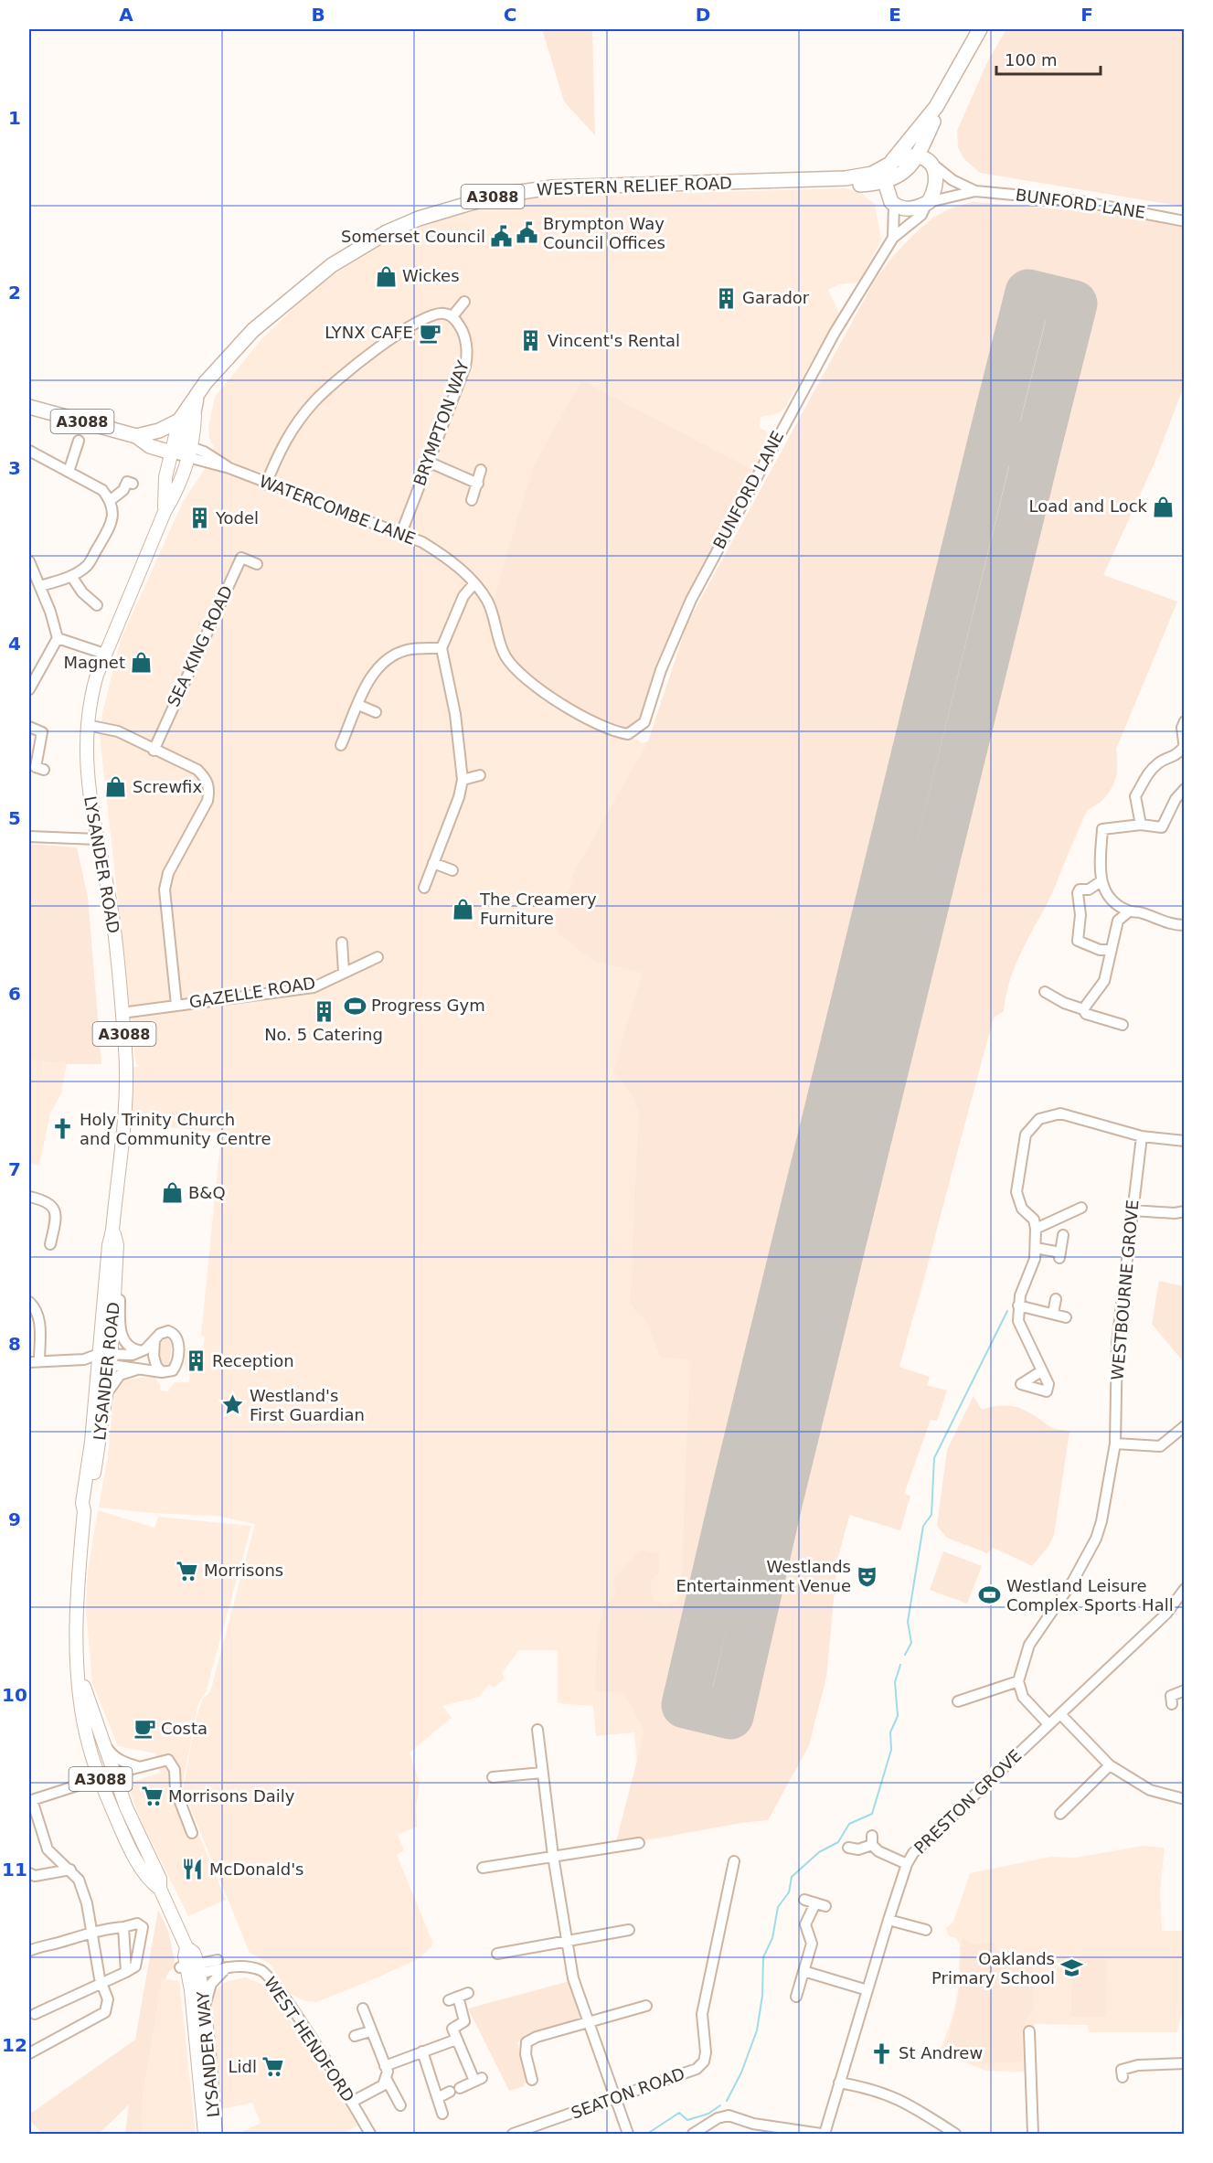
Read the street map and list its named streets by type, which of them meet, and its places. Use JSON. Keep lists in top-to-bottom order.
{
  "streets": {
    "highway": ["WESTERN RELIEF ROAD", "A3088"],
    "main road": ["LYSANDER ROAD", "LYSANDER WAY"],
    "street": [
      "BUNFORD LANE",
      "BRYMPTON WAY",
      "WATERCOMBE LANE",
      "SEA KING ROAD",
      "GAZELLE ROAD",
      "WESTBOURNE GROVE",
      "PRESTON GROVE",
      "WEST HENDFORD",
      "SEATON ROAD"
    ]
  },
  "crossings": [
    ["WESTERN RELIEF ROAD", "A3088"],
    ["A3088", "BUNFORD LANE"],
    ["A3088", "WATERCOMBE LANE"],
    ["A3088", "LYSANDER ROAD"],
    ["BUNFORD LANE", "WATERCOMBE LANE"],
    ["BRYMPTON WAY", "WATERCOMBE LANE"],
    ["WATERCOMBE LANE", "LYSANDER ROAD"],
    ["LYSANDER ROAD", "GAZELLE ROAD"],
    ["LYSANDER ROAD", "WEST HENDFORD"],
    ["LYSANDER ROAD", "LYSANDER WAY"],
    ["WEST HENDFORD", "LYSANDER WAY"]
  ],
  "places": {
    "public building": ["Brympton Way Council Offices", "Somerset Council"],
    "shop": [
      "Wickes",
      "Load and Lock",
      "Magnet",
      "Screwfix",
      "The Creamery Furniture",
      "B&Q"
    ],
    "building": [
      "Garador",
      "Vincent's Rental",
      "Yodel",
      "No. 5 Catering",
      "Reception"
    ],
    "cafe": ["LYNX CAFE", "Costa"],
    "sports": ["Progress Gym", "Westland Leisure Complex Sports Hall"],
    "church": ["Holy Trinity Church and Community Centre", "St Andrew"],
    "place": ["Westland's First Guardian"],
    "supermarket": ["Morrisons", "Morrisons Daily", "Lidl"],
    "theatre": ["Westlands Entertainment Venue"],
    "restaurant": ["McDonald's"],
    "school or university": ["Oaklands Primary School"]
  },
  "scale_bar": "100 m",
  "grid": {
    "columns": [
      "A",
      "B",
      "C",
      "D",
      "E",
      "F"
    ],
    "rows": [
      "1",
      "2",
      "3",
      "4",
      "5",
      "6",
      "7",
      "8",
      "9",
      "10",
      "11",
      "12"
    ]
  }
}
